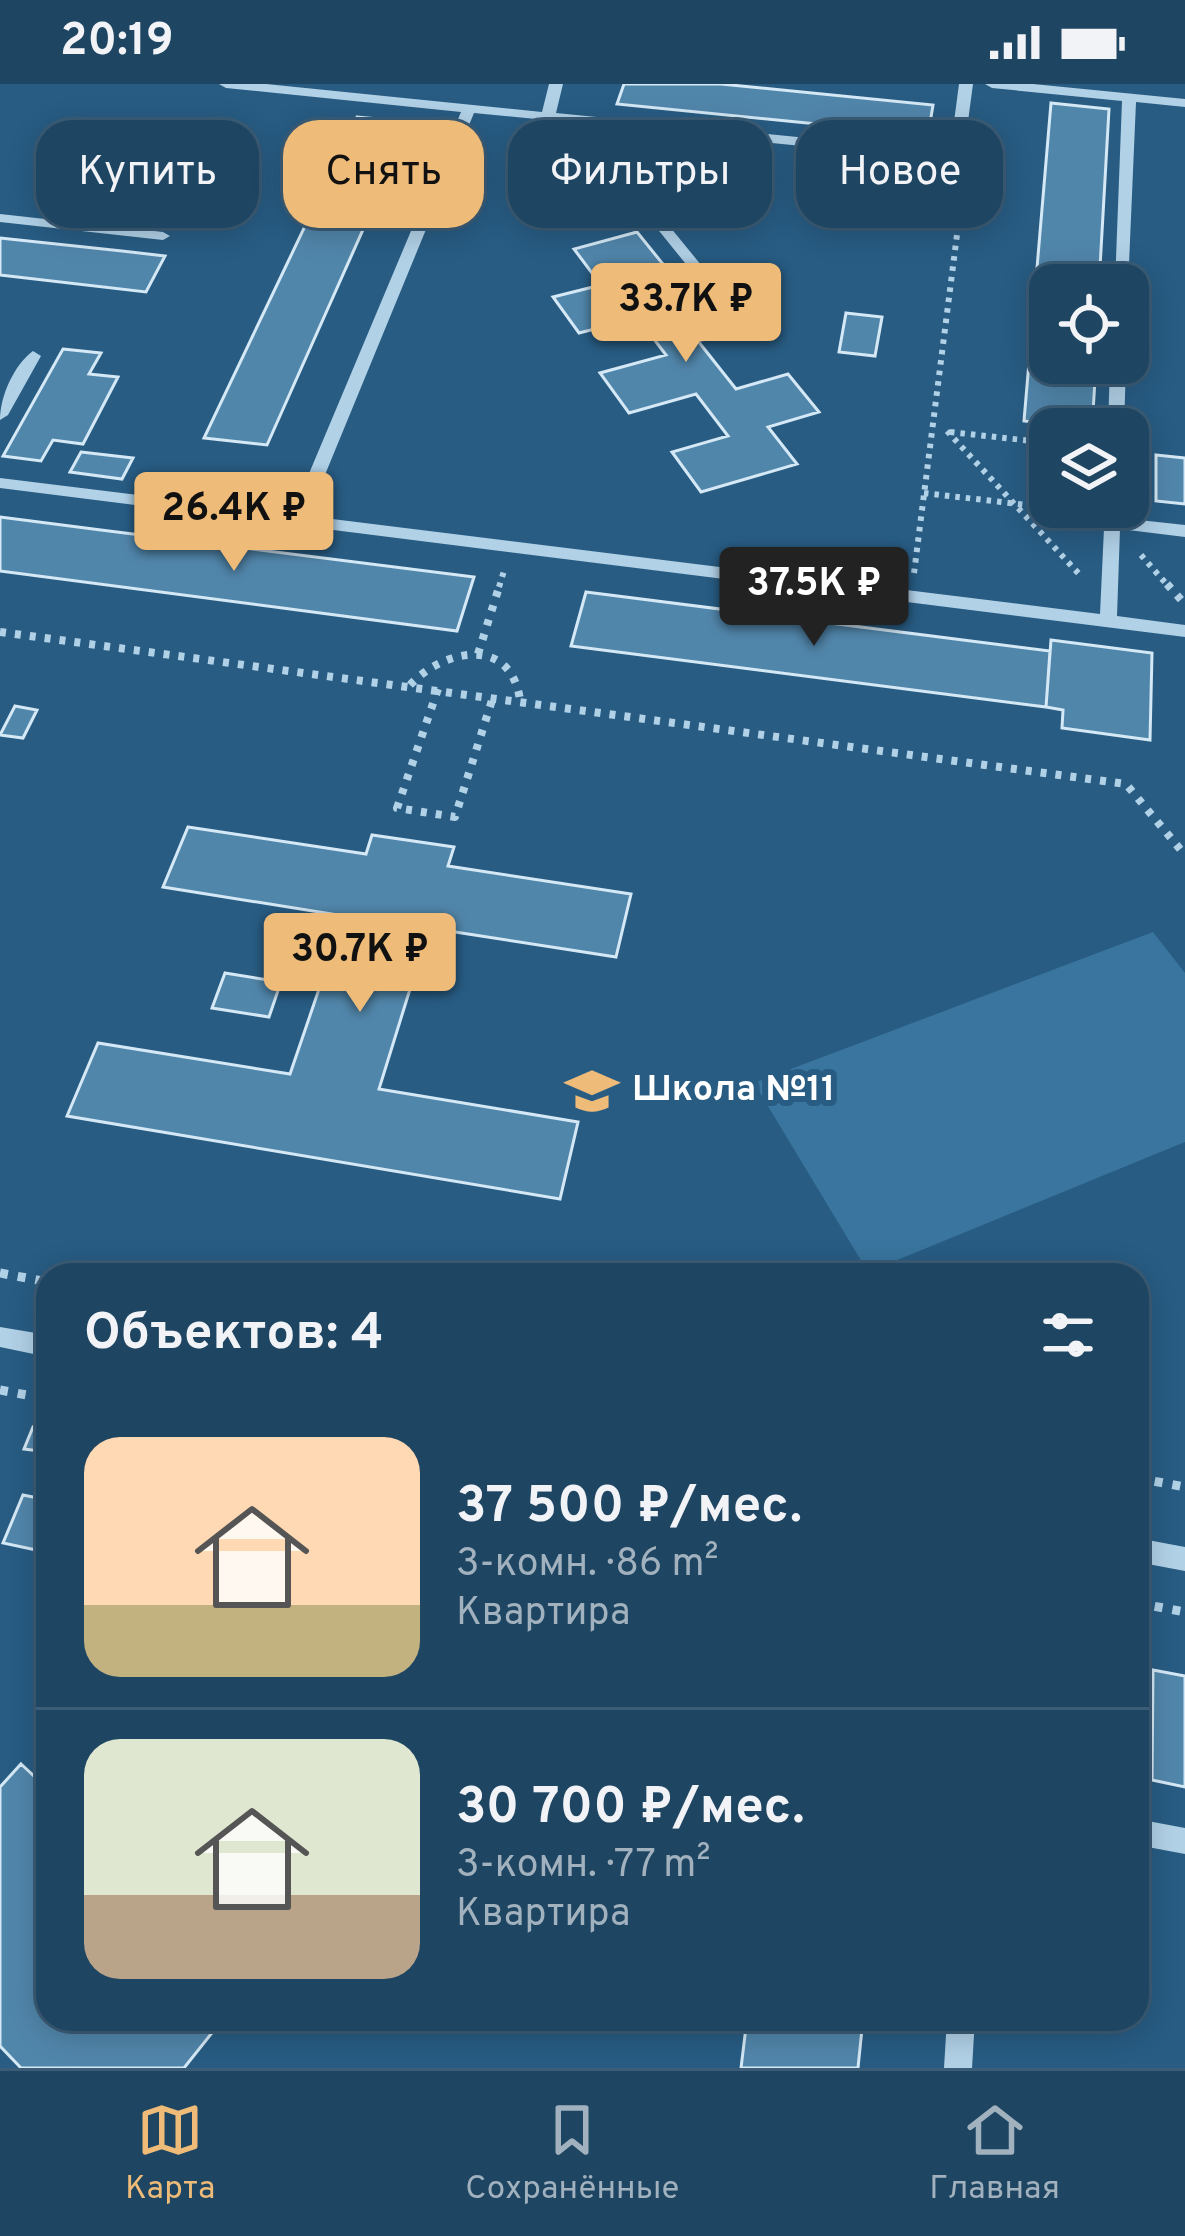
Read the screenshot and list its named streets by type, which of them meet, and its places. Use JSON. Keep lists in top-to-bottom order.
{
  "places": {
    "school or university": ["Школа №11"]
  },
  "page": {
    "status": "20:19",
    "chip": [
      "Купить",
      "Снять",
      "Фильтры",
      "Новое"
    ],
    "price": [
      "33.7K ₽",
      "26.4K ₽",
      "37.5K ₽",
      "30.7K ₽"
    ],
    "heading": "Объектов: 4",
    "list": [
      {
        "name": "37 500 ₽/мес.",
        "note": "3-комн. · 86 m² · Квартира"
      },
      {
        "name": "30 700 ₽/мес.",
        "note": "3-комн. · 77 m² · Квартира"
      }
    ],
    "tabs": ["Карта", "Сохранённые", "Главная"]
  }
}
